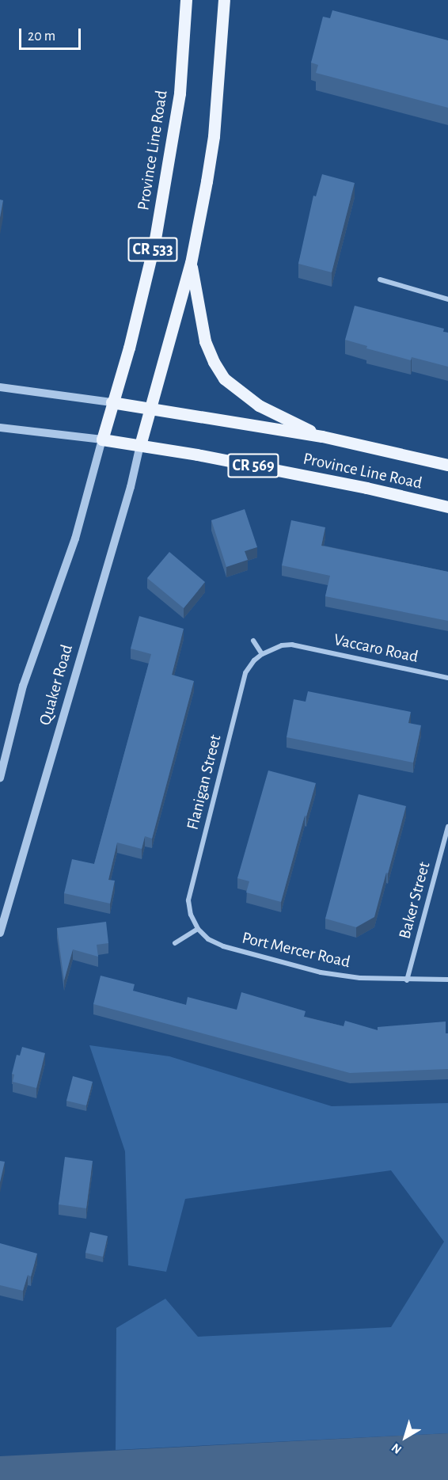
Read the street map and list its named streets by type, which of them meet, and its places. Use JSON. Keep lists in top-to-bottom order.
{
  "streets": {
    "main road": ["Province Line Road", "CR 533", "CR 569"],
    "street": [
      "Vaccaro Road",
      "Quaker Road",
      "Flanigan Street",
      "Baker Street",
      "Port Mercer Road"
    ]
  },
  "crossings": [
    ["Province Line Road", "CR 533"],
    ["Province Line Road", "Quaker Road"],
    ["CR 533", "Quaker Road"],
    ["Vaccaro Road", "Flanigan Street"],
    ["Flanigan Street", "Port Mercer Road"],
    ["Baker Street", "Port Mercer Road"]
  ],
  "scale_bar": "20 m",
  "north": "bottom left"
}
